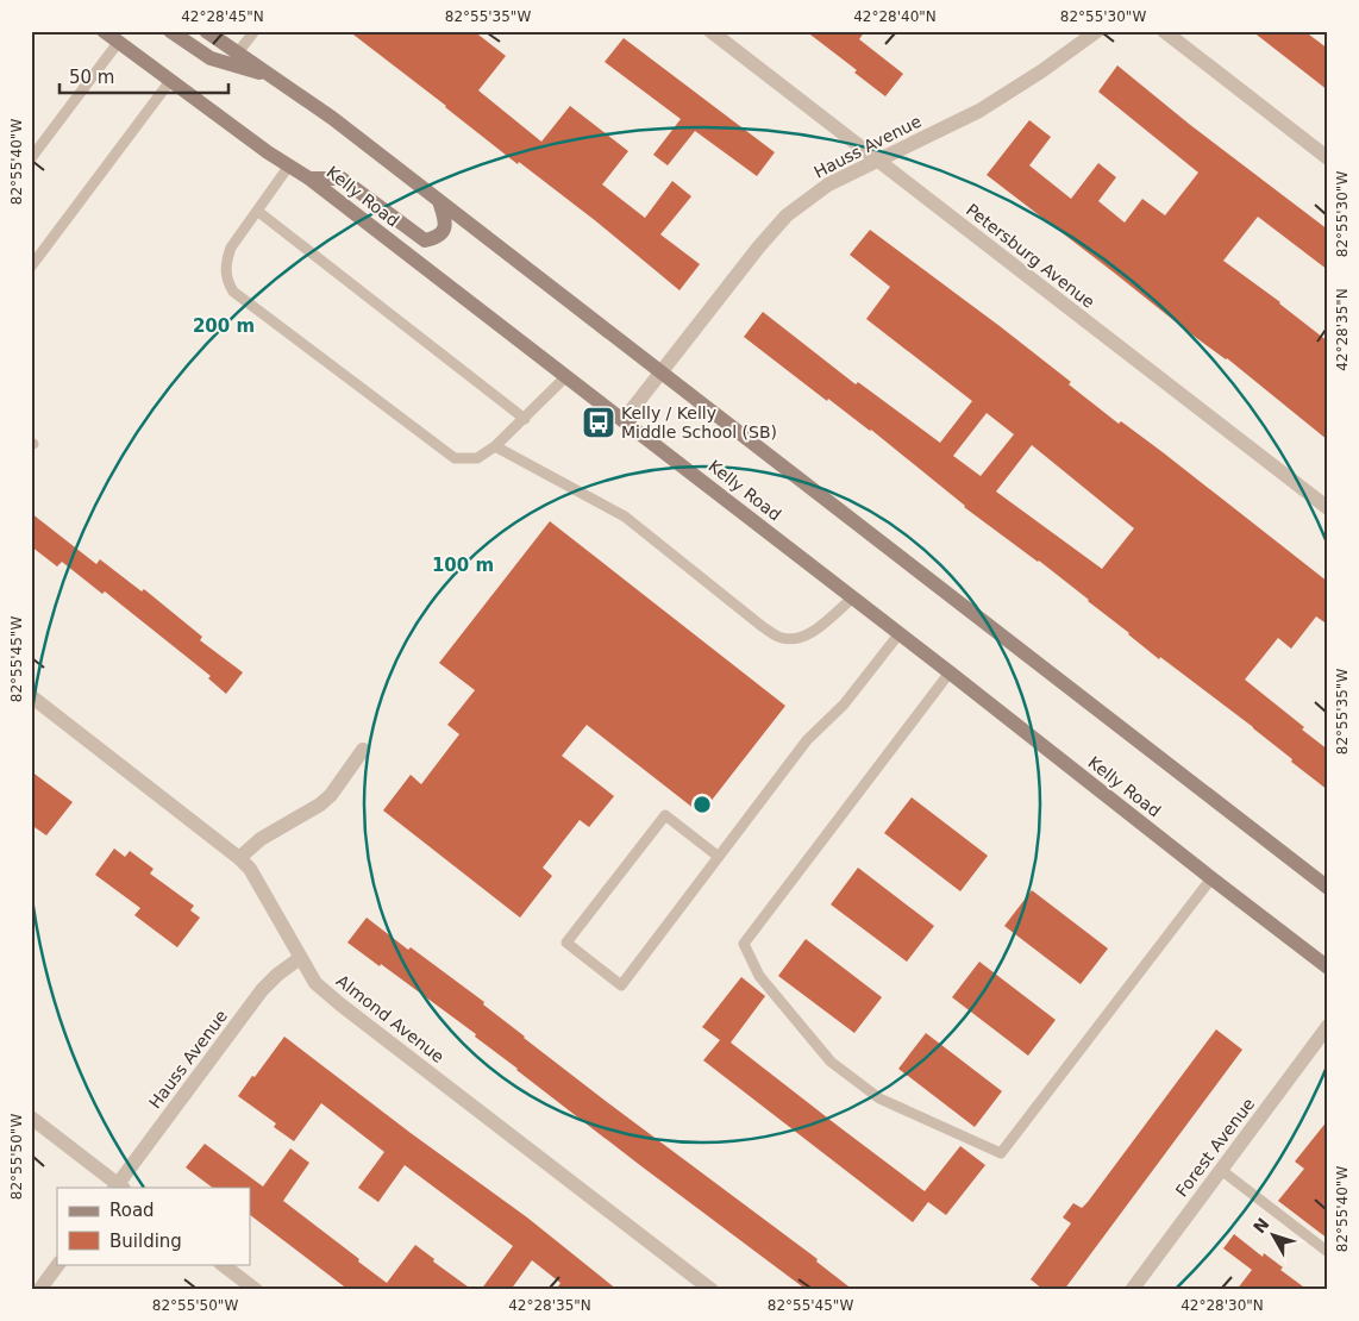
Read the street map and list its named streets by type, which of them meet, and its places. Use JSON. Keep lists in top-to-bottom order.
{
  "streets": {
    "street": [
      "Hauss Avenue",
      "Kelly Road",
      "Petersburg Avenue",
      "Almond Avenue",
      "Forest Avenue"
    ]
  },
  "crossings": [
    ["Hauss Avenue", "Kelly Road"],
    ["Hauss Avenue", "Petersburg Avenue"],
    ["Hauss Avenue", "Almond Avenue"]
  ],
  "places": {
    "bus stop": ["Kelly / Kelly Middle School (SB)"]
  },
  "legend": ["Road", "Building"],
  "scale_bar": "50 m",
  "north": "top left",
  "coordinates": [
    "42°28'45\"N",
    "82°55'35\"W",
    "42°28'40\"N",
    "82°55'30\"W",
    "82°55'40\"W",
    "42°28'35\"N",
    "82°55'45\"W",
    "82°55'50\"W",
    "42°28'30\"N"
  ],
  "rings": ["200 m", "100 m"]
}
